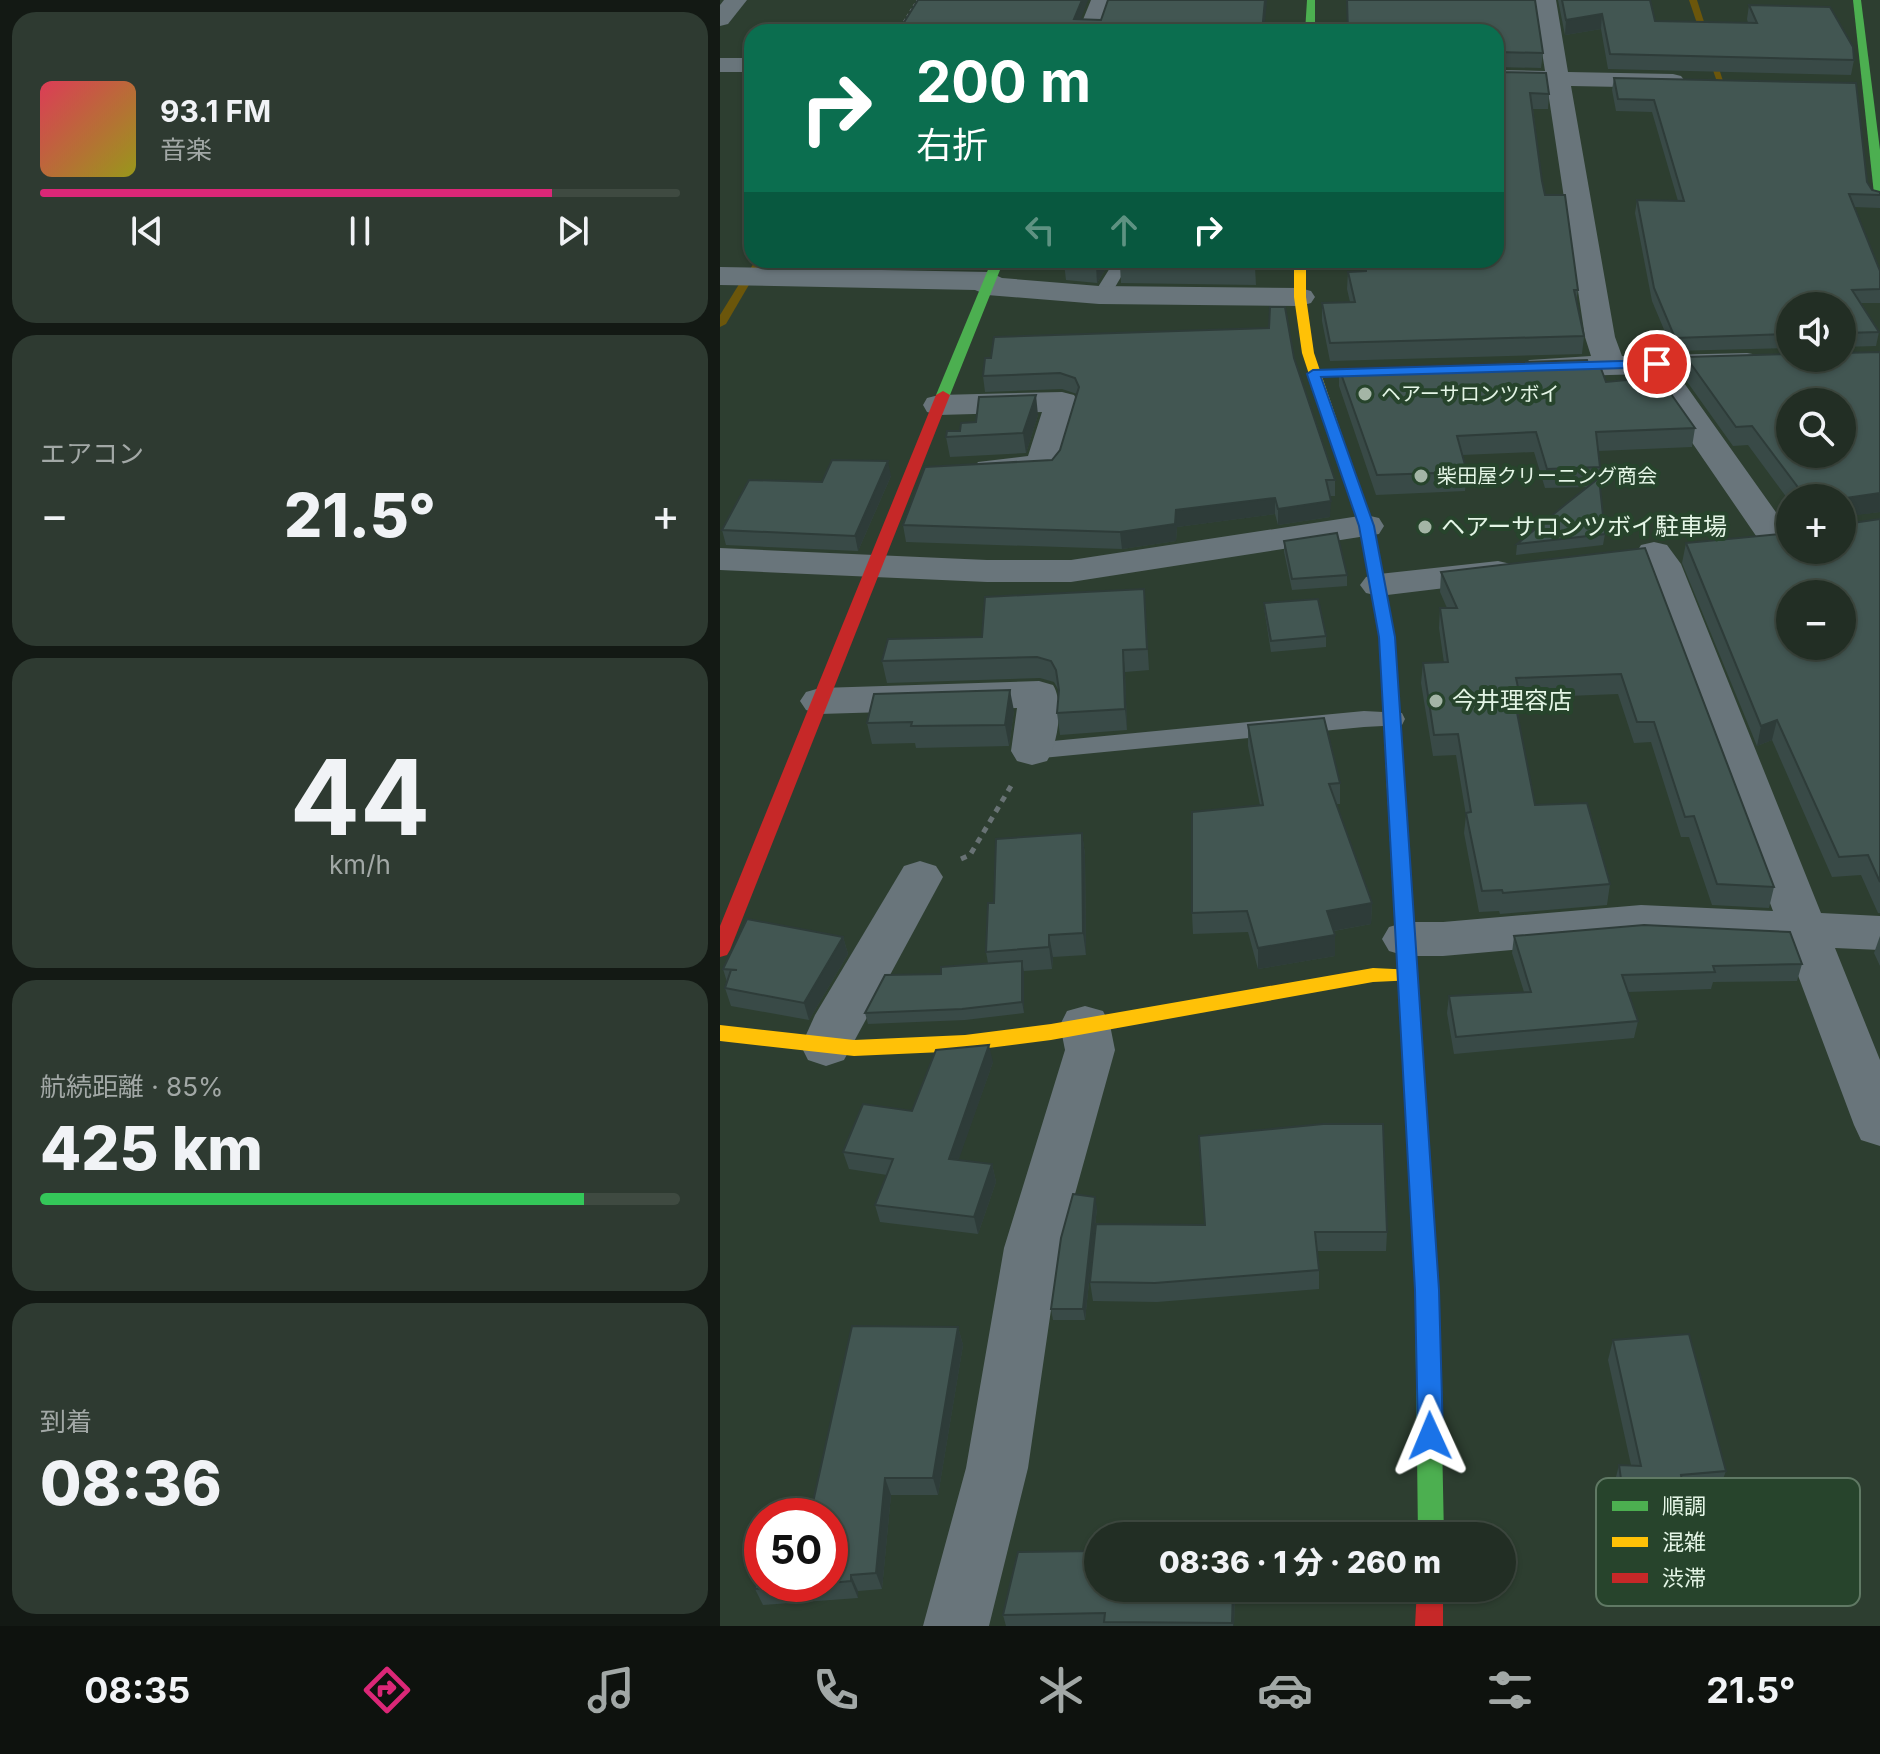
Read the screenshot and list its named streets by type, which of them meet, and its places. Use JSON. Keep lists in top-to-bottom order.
{
  "places": [
    "ヘアーサロンツボイ",
    "柴田屋クリーニング商会",
    "ヘアーサロンツボイ駐車場",
    "今井理容店"
  ],
  "legend": ["順調", "混雑", "渋滞"],
  "page": {
    "turn": ["200 m", "右折"],
    "song": ["93.1 FM", "音楽"],
    "map_buttons": ["+", "−"],
    "tile": [
      "エアコン",
      ["44", "km/h"],
      ["航続距離 · 85%", "425 km"],
      ["到着", "08:36"]
    ],
    "heat": ["−", "21.5°", "+"],
    "limit": "50",
    "trip": "08:36 · 1 分 · 260 m",
    "tabs": ["08:35", "21.5°"]
  }
}
